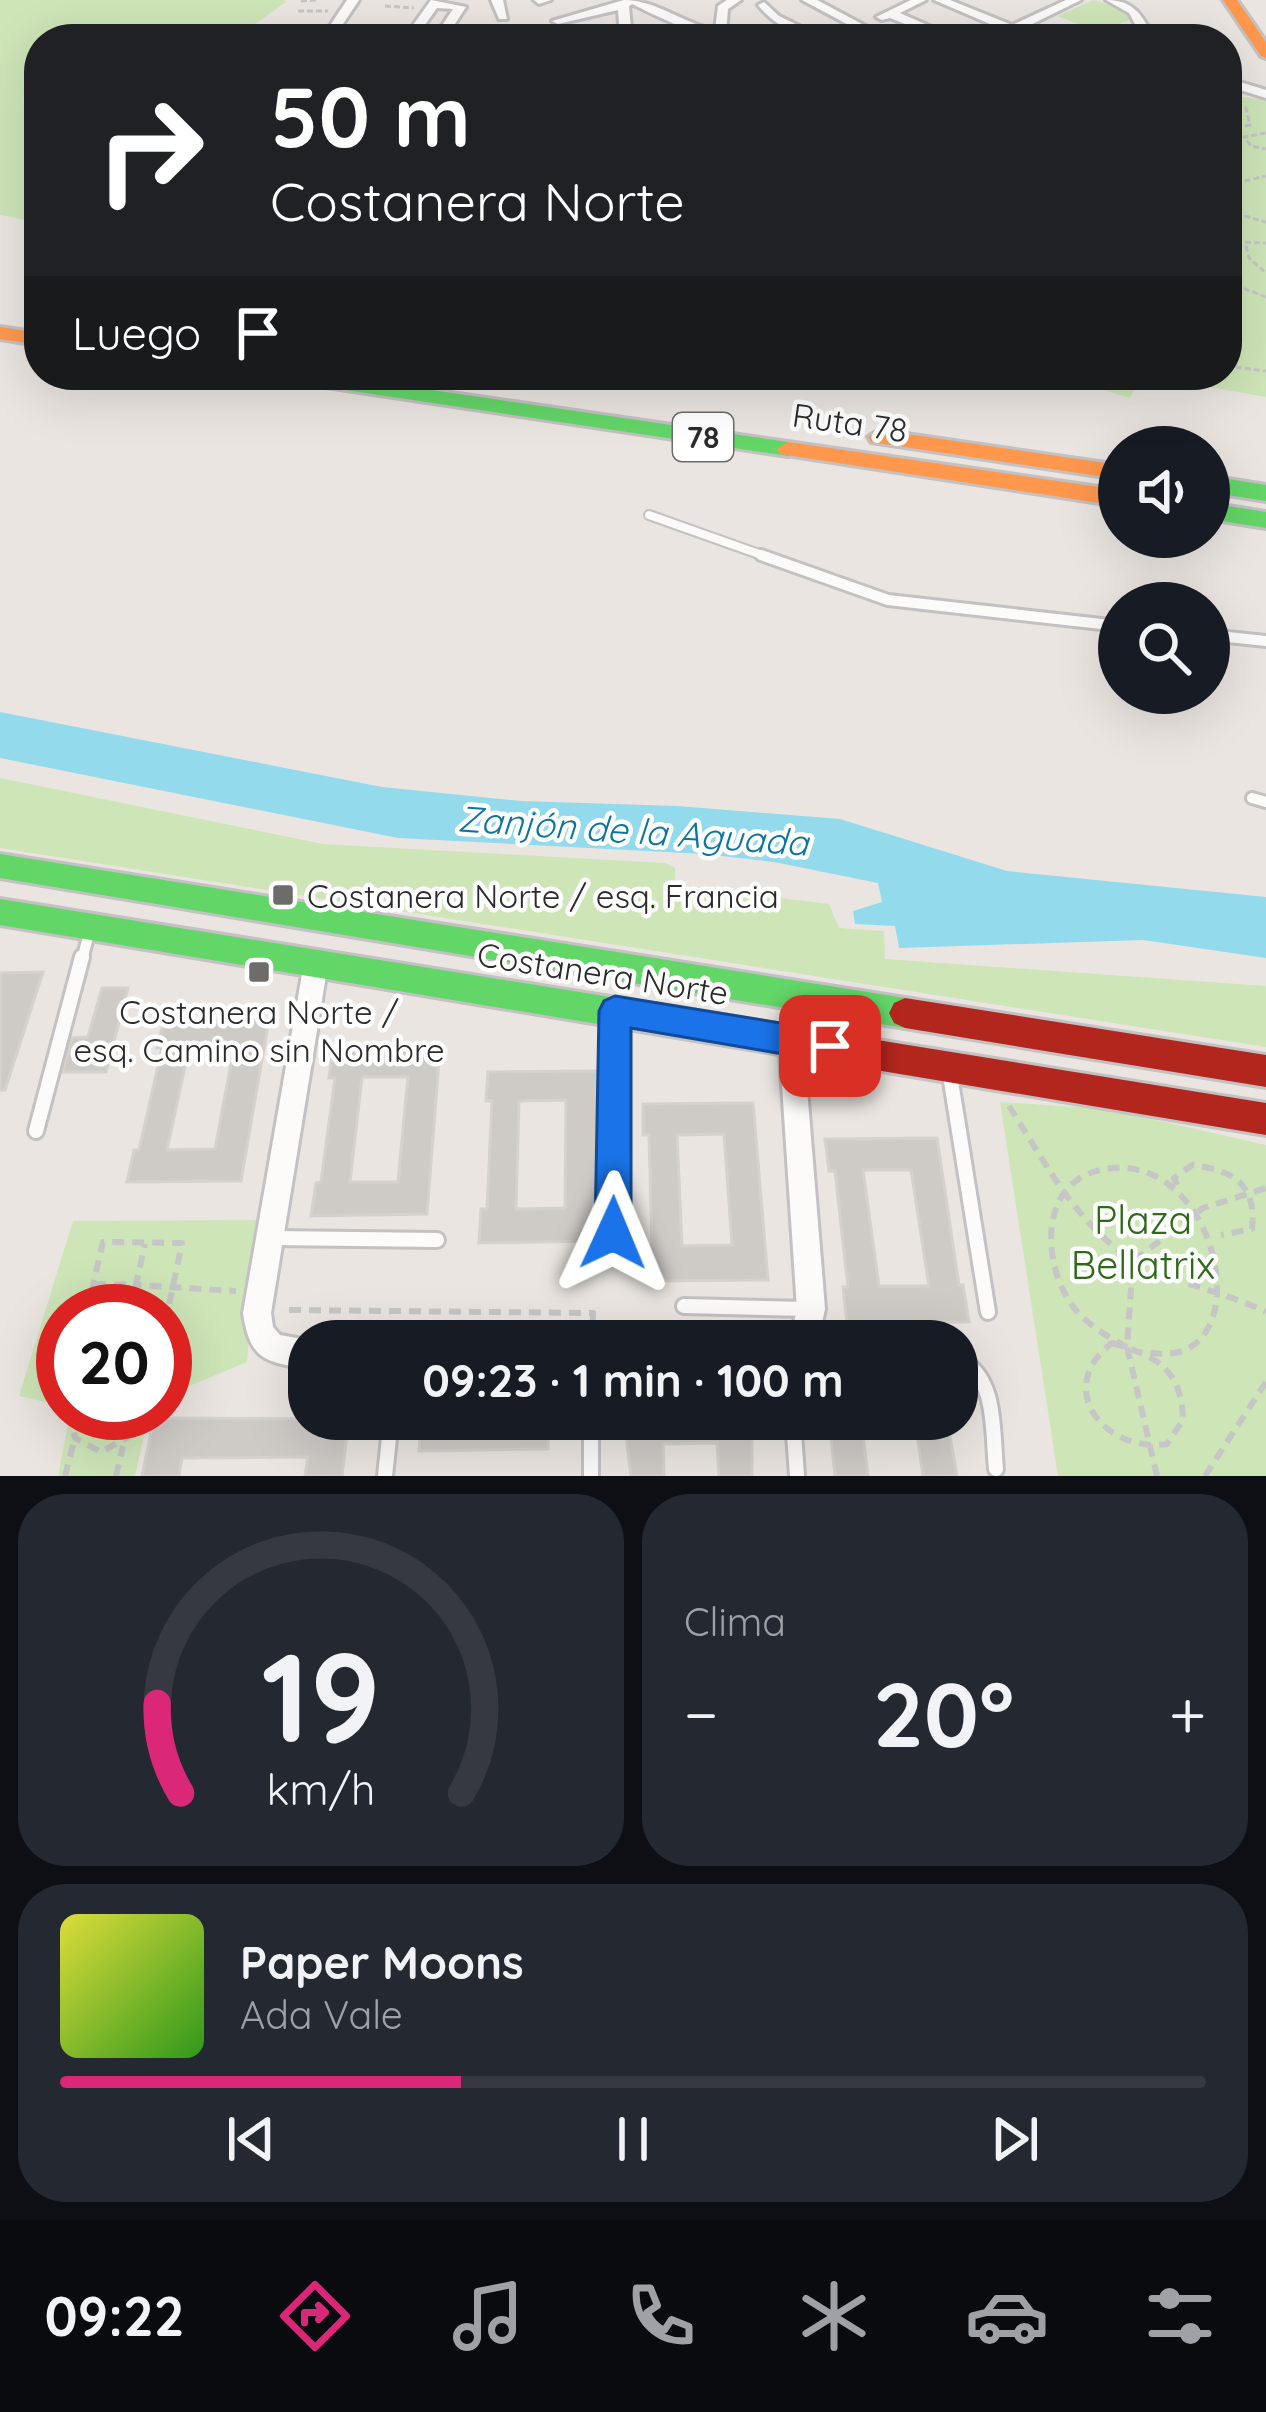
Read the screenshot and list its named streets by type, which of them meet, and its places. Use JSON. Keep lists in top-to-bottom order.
{
  "streets": {
    "main road": ["Ruta 78", "78", "Costanera Norte"]
  },
  "water": ["Zanjón de la Aguada"],
  "parks": ["Plaza Bellatrix"],
  "places": {
    "transit": ["Costanera Norte / esq. Francia", "Costanera Norte / esq. Camino sin Nombre"]
  },
  "page": {
    "turn": ["50 m", "Costanera Norte"],
    "then": "Luego",
    "limit": "20",
    "trip": "09:23 · 1 min · 100 m",
    "tile": "Clima",
    "heat": ["−", "20°", "+"],
    "song": ["Paper Moons", "Ada Vale"],
    "tabs": "09:22",
    "gauge": ["19", "km/h"]
  }
}
